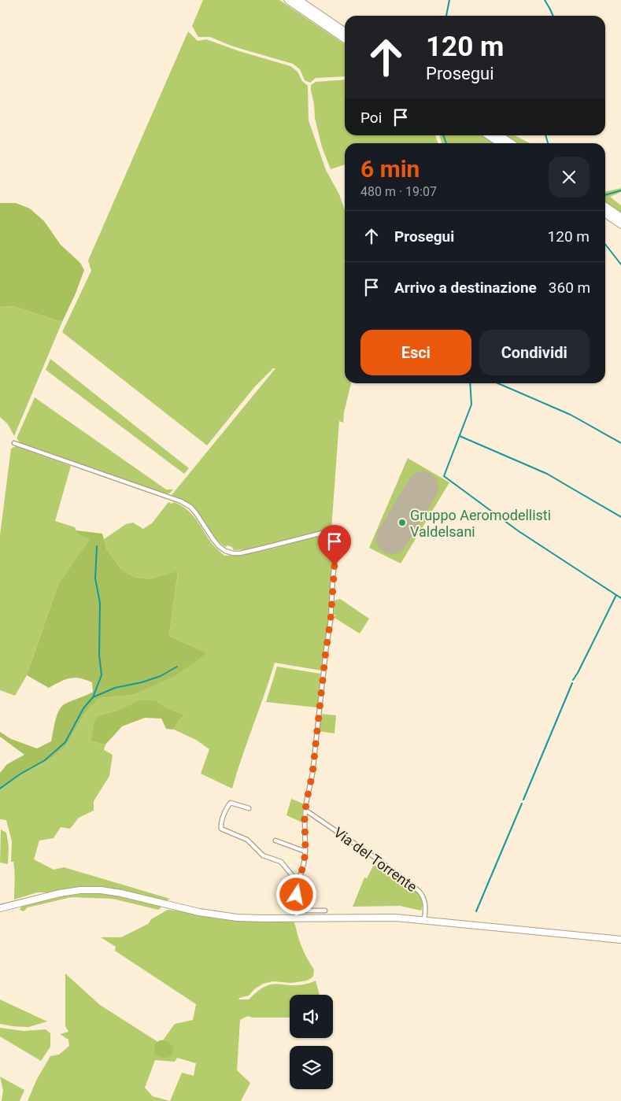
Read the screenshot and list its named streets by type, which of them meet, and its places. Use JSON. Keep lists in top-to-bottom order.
{
  "streets": {
    "street": ["Via del Torrente"]
  },
  "places": ["Gruppo Aeromodellisti Valdelsani"],
  "page": {
    "turn": ["120 m", "Prosegui"],
    "then": "Poi",
    "heading": ["6 min", "480 m · 19:07"],
    "list": [
      {
        "name": "Prosegui",
        "value": "120 m"
      },
      {
        "name": "Arrivo a destinazione",
        "value": "360 m"
      }
    ],
    "buttons": ["Esci", "Condividi"]
  }
}
